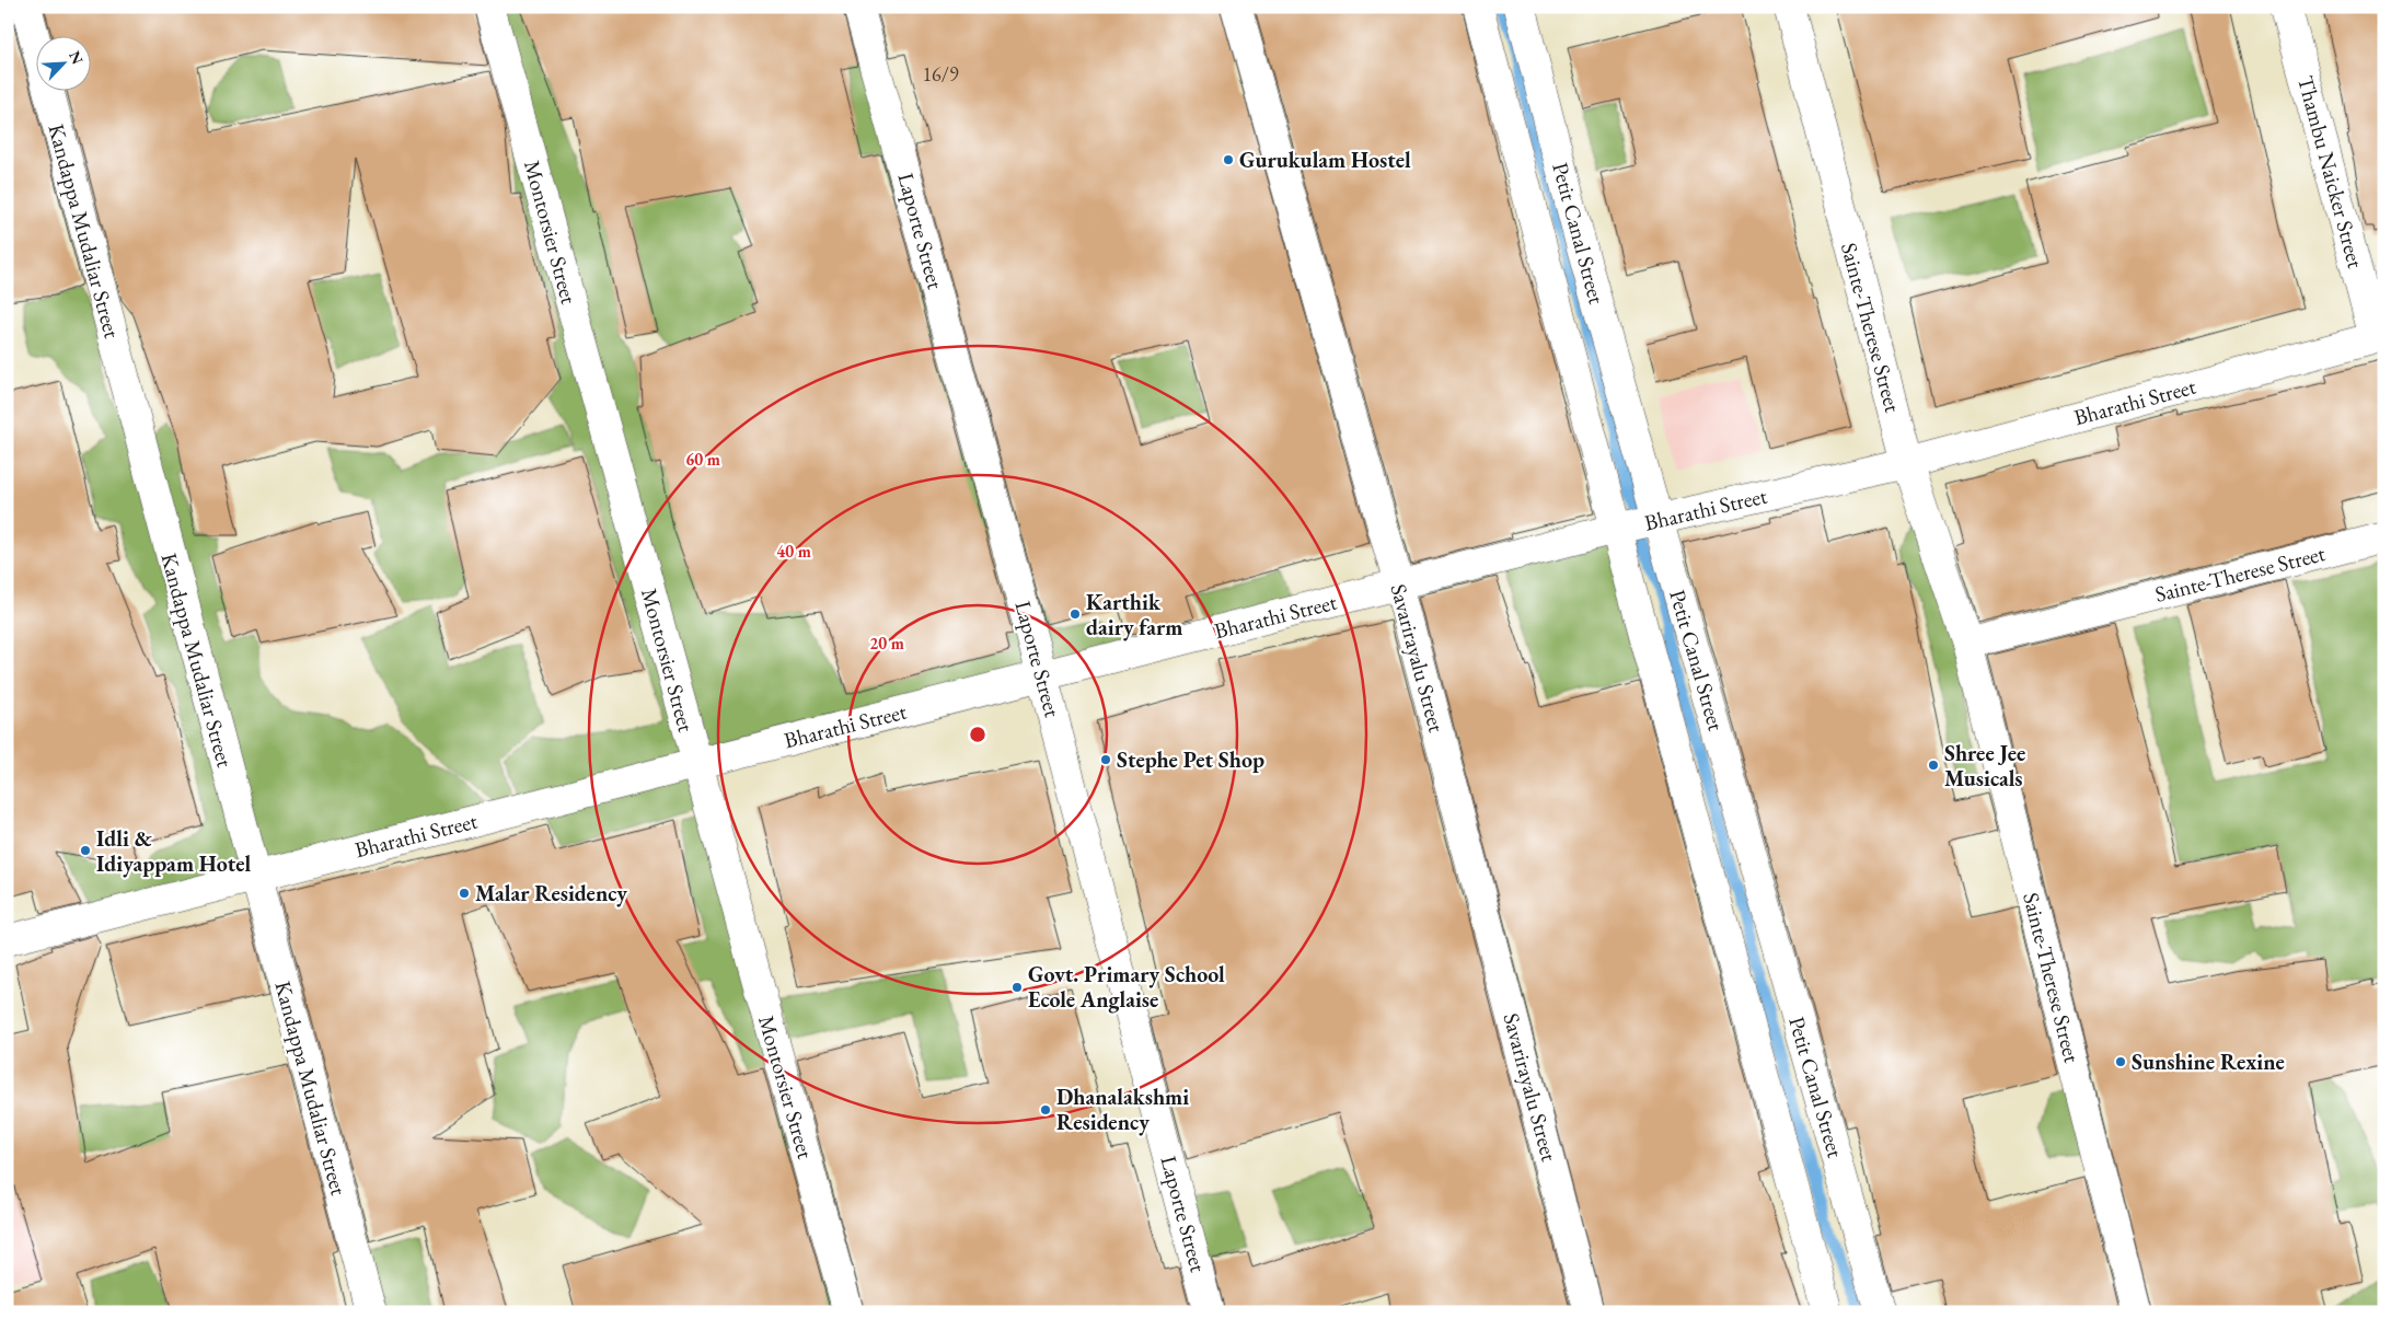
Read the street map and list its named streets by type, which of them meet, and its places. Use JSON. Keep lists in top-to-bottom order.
{
  "streets": {
    "street": [
      "Thambu Naicker Street",
      "Kandappa Mudaliar Street",
      "Laporte Street",
      "Montorsier Street",
      "Petit Canal Street",
      "Sainte-Therese Street",
      "Bharathi Street",
      "Savarirayalu Street"
    ]
  },
  "crossings": [
    ["Thambu Naicker Street", "Bharathi Street"],
    ["Kandappa Mudaliar Street", "Bharathi Street"],
    ["Laporte Street", "Bharathi Street"],
    ["Montorsier Street", "Bharathi Street"],
    ["Petit Canal Street", "Bharathi Street"],
    ["Sainte-Therese Street", "Bharathi Street"],
    ["Bharathi Street", "Savarirayalu Street"]
  ],
  "places": [
    "Gurukulam Hostel",
    "Karthik dairy farm",
    "Stephe Pet Shop",
    "Shree Jee Musicals",
    "Idli & Idiyappam Hotel",
    "Malar Residency",
    "Govt. Primary School Ecole Anglaise",
    "Sunshine Rexine",
    "Dhanalakshmi Residency"
  ],
  "house_numbers": ["16/9"],
  "north": "top right",
  "rings": ["60 m", "40 m", "20 m"]
}
